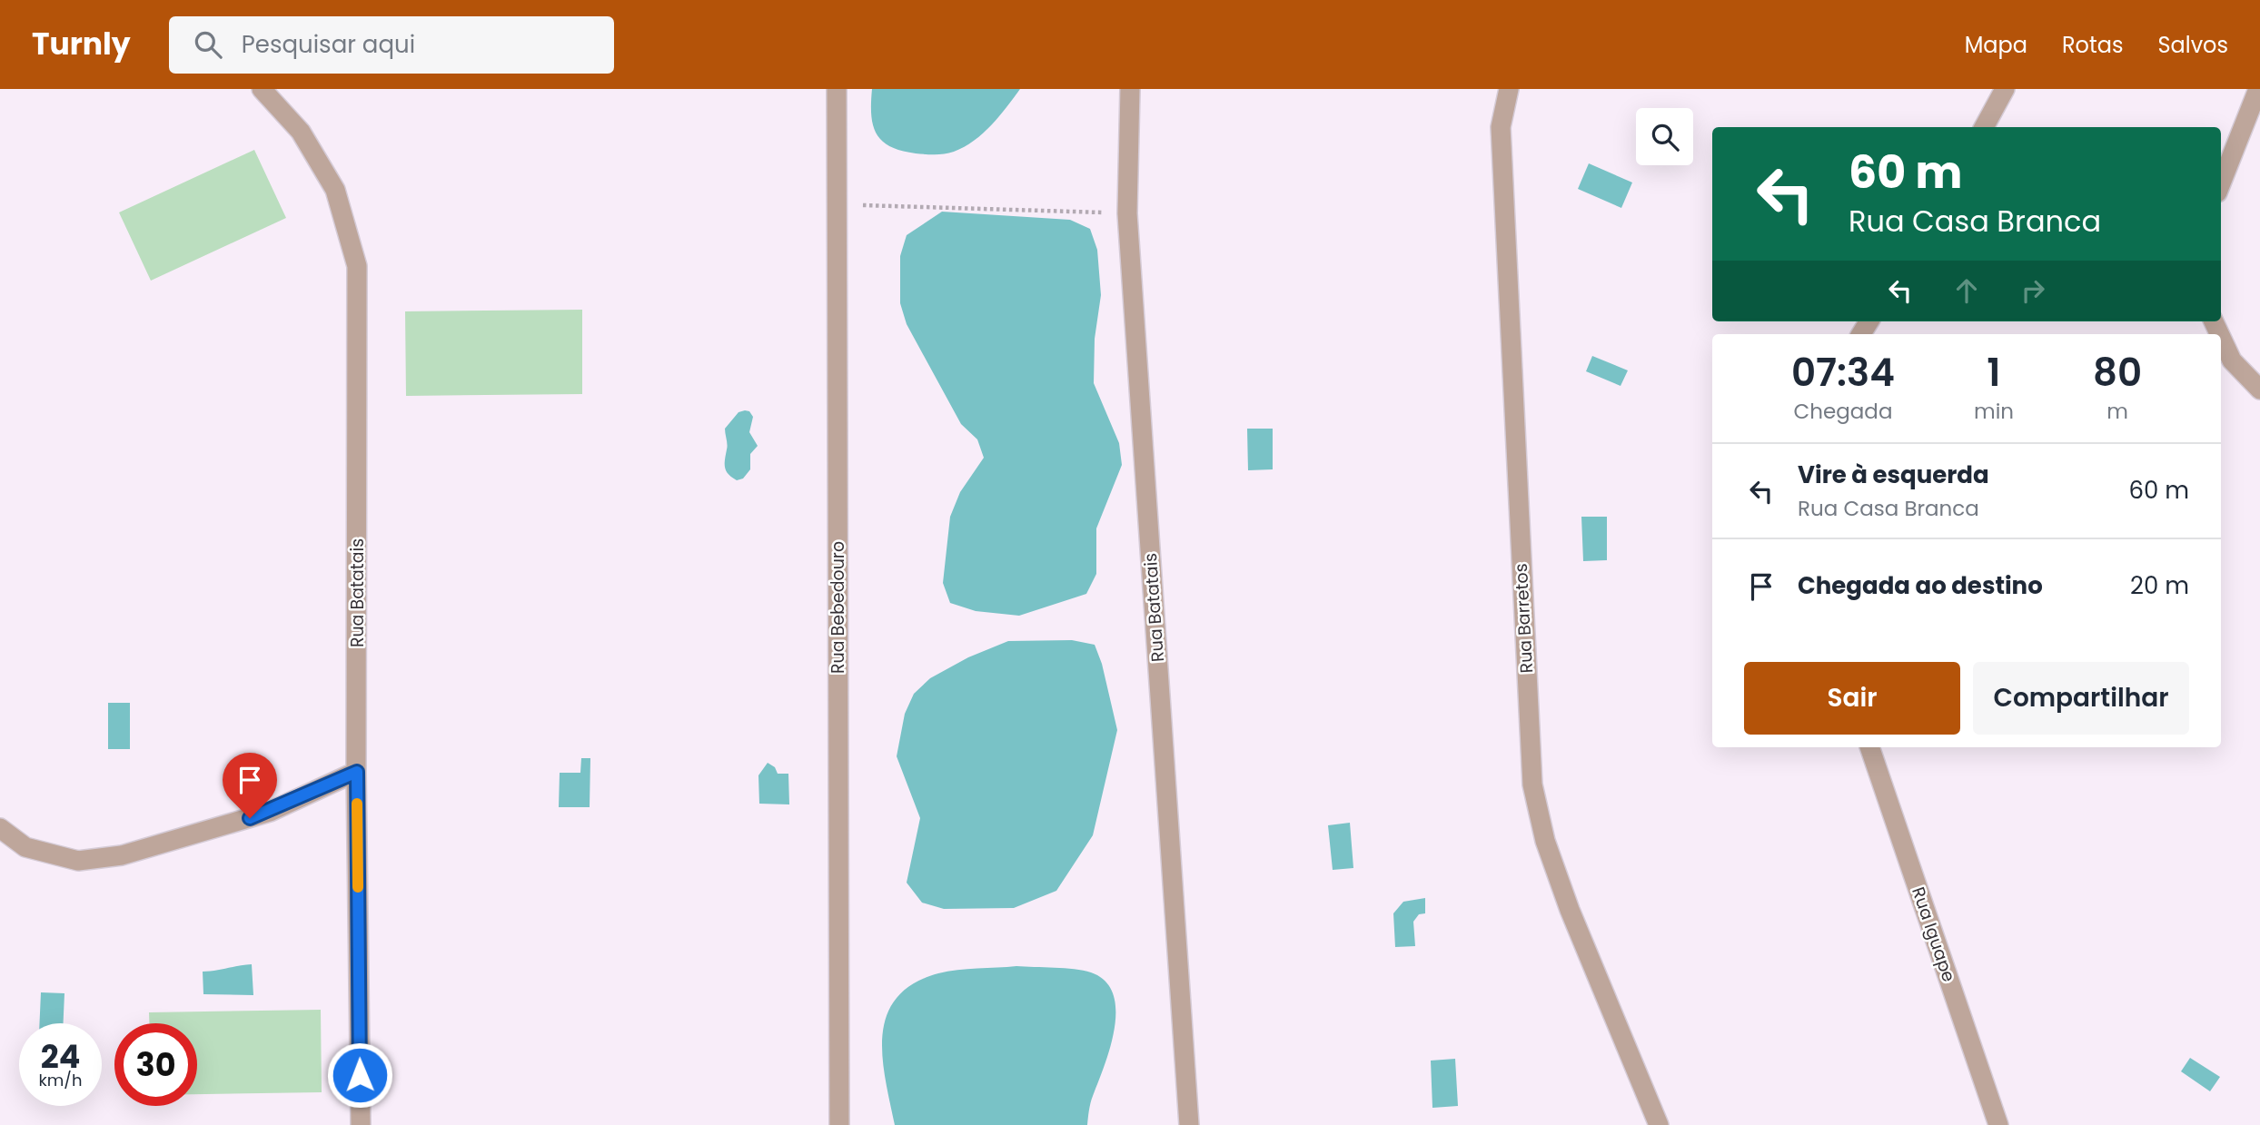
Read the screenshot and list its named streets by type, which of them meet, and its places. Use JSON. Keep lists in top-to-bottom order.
{
  "streets": {
    "street": [
      "Rua Batatais",
      "Rua Bebedouro",
      "Rua Barretos",
      "Rua Iguape"
    ]
  },
  "page": {
    "header": "Turnly",
    "search": "Pesquisar aqui",
    "nav": ["Mapa", "Rotas", "Salvos"],
    "turn": ["60 m", "Rua Casa Branca"],
    "eta": [
      "07:34",
      "Chegada",
      "1",
      "min",
      "80",
      "m"
    ],
    "list": [
      {
        "name": "Vire à esquerda",
        "note": "Rua Casa Branca",
        "value": "60 m"
      },
      {
        "name": "Chegada ao destino",
        "value": "20 m"
      }
    ],
    "buttons": ["Sair", "Compartilhar"],
    "speed": "24 km/h",
    "limit": "30"
  }
}
